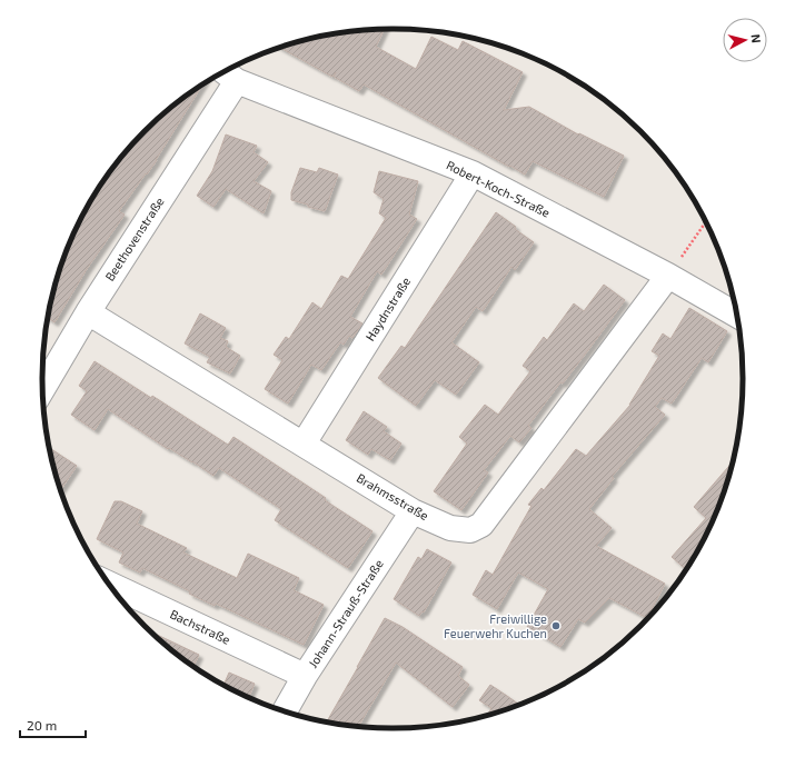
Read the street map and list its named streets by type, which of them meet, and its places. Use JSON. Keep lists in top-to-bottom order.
{
  "streets": {
    "street": [
      "Robert-Koch-Straße",
      "Beethovenstraße",
      "Haydnstraße",
      "Brahmsstraße",
      "Johann-Strauß-Straße",
      "Bachstraße"
    ]
  },
  "crossings": [
    ["Robert-Koch-Straße", "Beethovenstraße"],
    ["Robert-Koch-Straße", "Haydnstraße"],
    ["Robert-Koch-Straße", "Brahmsstraße"],
    ["Beethovenstraße", "Brahmsstraße"],
    ["Haydnstraße", "Brahmsstraße"],
    ["Brahmsstraße", "Johann-Strauß-Straße"],
    ["Johann-Strauß-Straße", "Bachstraße"]
  ],
  "places": ["Freiwillige Feuerwehr Kuchen"],
  "scale_bar": "20 m",
  "north": "right"
}
